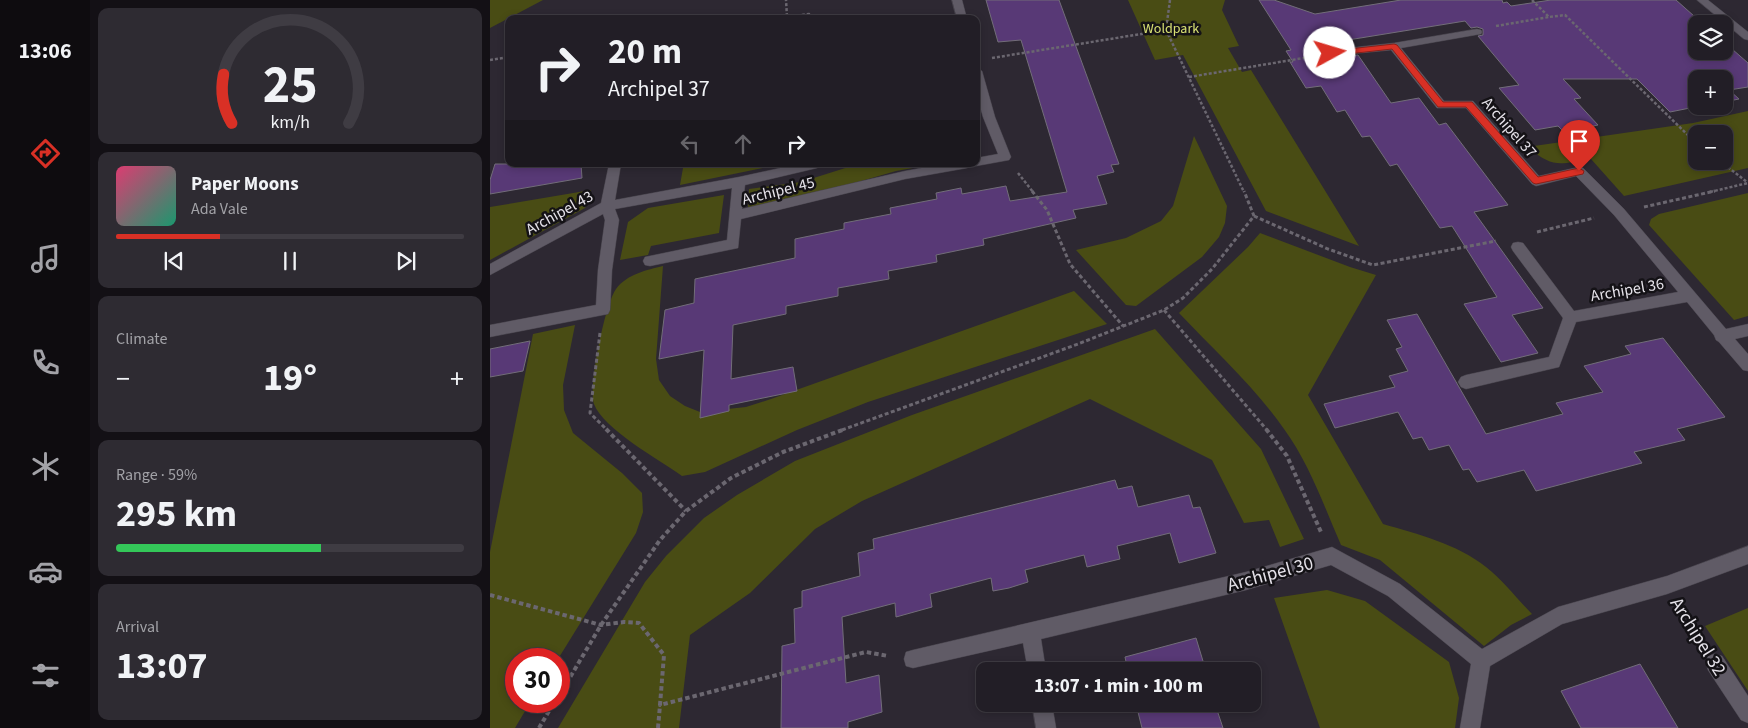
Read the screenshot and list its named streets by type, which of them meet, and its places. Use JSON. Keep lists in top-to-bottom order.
{
  "streets": {
    "street": [
      "Archipel 37",
      "Archipel 45",
      "Archipel 43",
      "Archipel 36",
      "Archipel 30",
      "Archipel 32"
    ]
  },
  "crossings": [
    ["Archipel 37", "Archipel 36"]
  ],
  "parks": ["Woldpark"],
  "page": {
    "tabs": "13:06",
    "map_buttons": ["+", "−"],
    "turn": ["20 m", "Archipel 37"],
    "song": ["Paper Moons", "Ada Vale"],
    "tile": [
      "Climate",
      ["Range · 59%", "295 km"],
      ["Arrival", "13:07"]
    ],
    "heat": ["−", "19°", "+"],
    "limit": "30",
    "trip": "13:07 · 1 min · 100 m",
    "gauge": ["25", "km/h"]
  }
}
